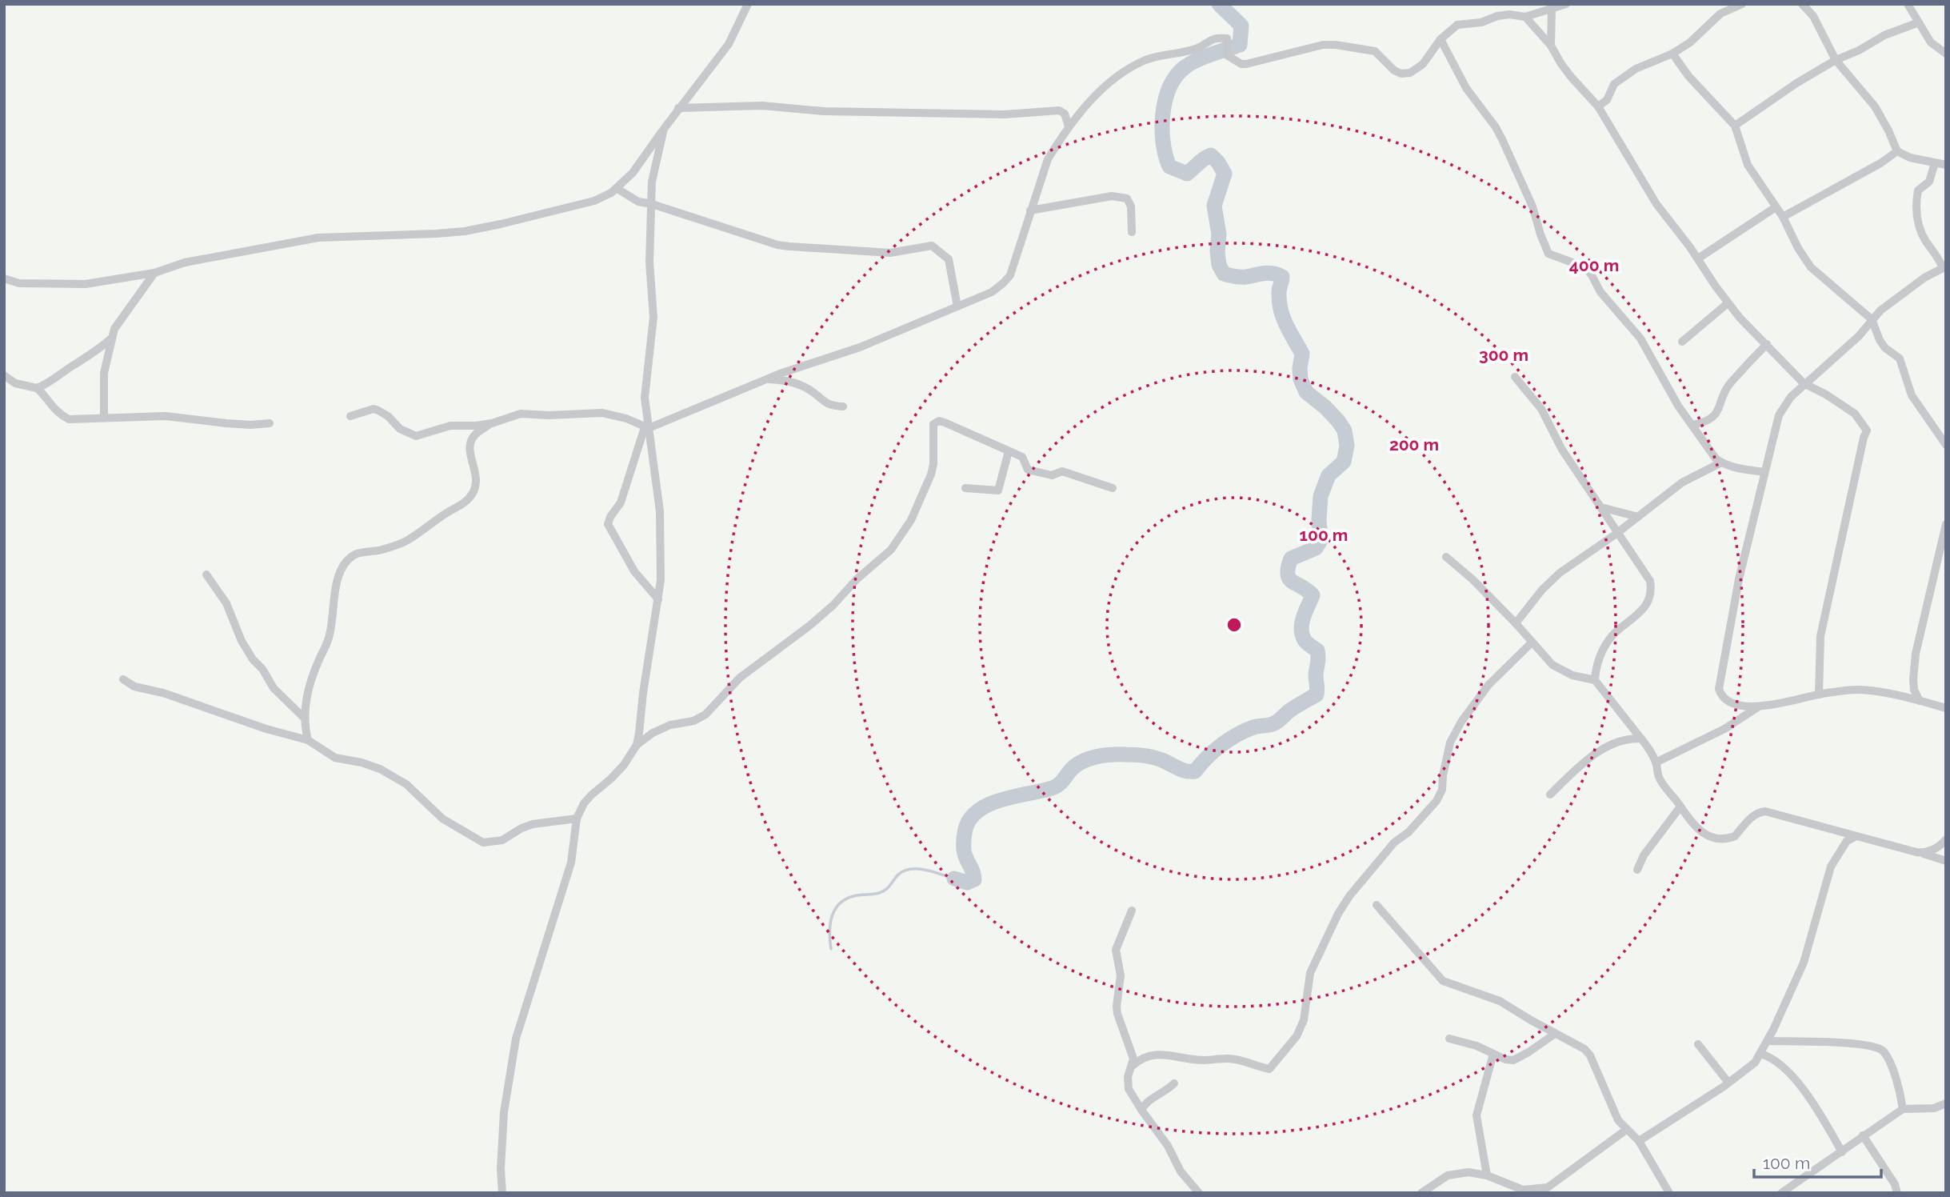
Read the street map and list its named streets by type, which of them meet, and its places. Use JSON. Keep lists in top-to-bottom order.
{
  "scale_bar": "100 m",
  "rings": [
    "400 m",
    "300 m",
    "200 m",
    "100 m"
  ]
}
